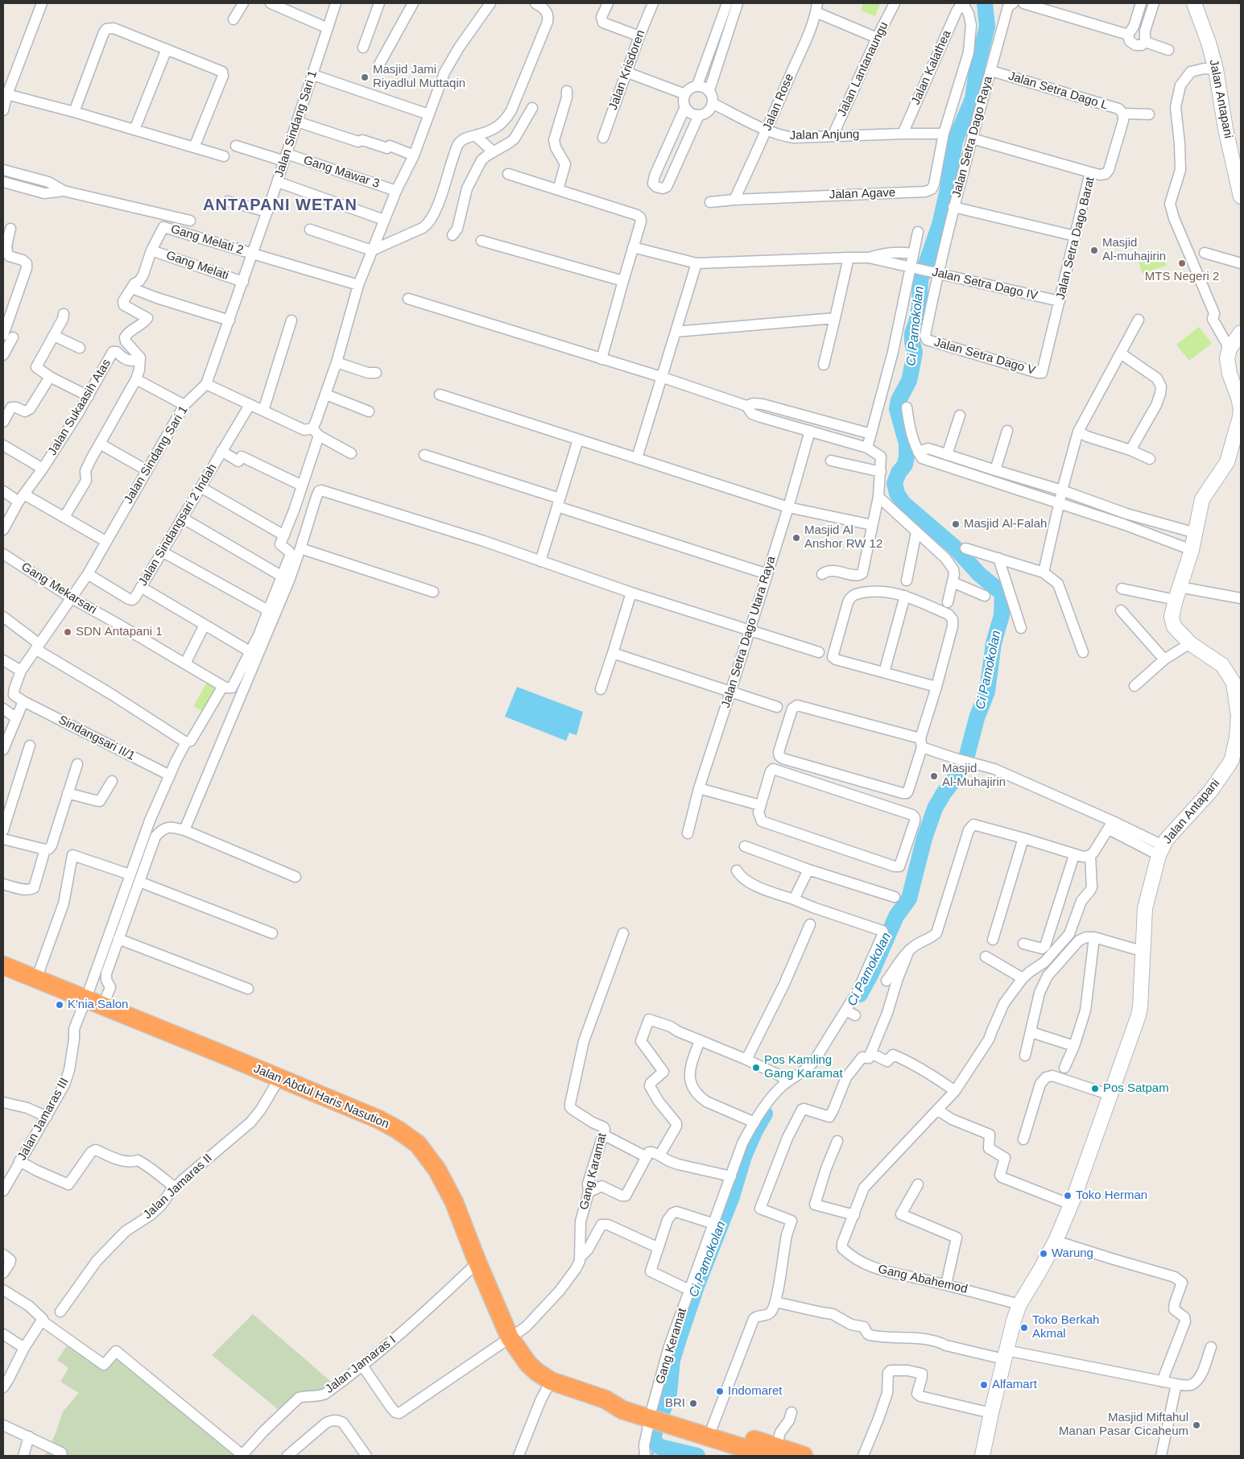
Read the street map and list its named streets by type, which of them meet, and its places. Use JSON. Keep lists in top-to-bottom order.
{
  "streets": {
    "highway": ["Jalan Abdul Haris Nasution"],
    "street": [
      "Jalan Kalathea",
      "Jalan Lantanaungu",
      "Jalan Krisdoren",
      "Jalan Setra Dago L",
      "Jalan Antapani",
      "Jalan Rose",
      "Jalan Sindang Sari 1",
      "Jalan Anjung",
      "Jalan Setra Dago Raya",
      "Gang Mawar 3",
      "Jalan Agave",
      "Jalan Setra Dago Barat",
      "Gang Melati 2",
      "Gang Melati",
      "Jalan Setra Dago IV",
      "Jalan Setra Dago V",
      "Jalan Sukaasih Atas",
      "Jalan Sindangsari 2 Indah",
      "Gang Mekarsari",
      "Jalan Setra Dago Utara Raya",
      "Sindangsari II/1",
      "Jalan Jamaras III",
      "Gang Karamat",
      "Jalan Jamaras II",
      "Gang Abahemod",
      "Gang Keramat",
      "Jalan Jamaras I"
    ]
  },
  "crossings": [
    ["Jalan Kalathea", "Jalan Anjung"],
    ["Jalan Kalathea", "Jalan Agave"],
    ["Jalan Lantanaungu", "Jalan Anjung"],
    ["Jalan Setra Dago L", "Jalan Setra Dago Raya"],
    ["Jalan Setra Dago L", "Jalan Setra Dago Barat"],
    ["Jalan Antapani", "Gang Abahemod"],
    ["Jalan Rose", "Jalan Anjung"],
    ["Jalan Rose", "Jalan Agave"],
    ["Jalan Sindang Sari 1", "Gang Mawar 3"],
    ["Jalan Sindang Sari 1", "Gang Melati 2"],
    ["Jalan Sindang Sari 1", "Gang Melati"],
    ["Jalan Sindang Sari 1", "Jalan Sindangsari 2 Indah"],
    ["Jalan Sindang Sari 1", "Gang Mekarsari"],
    ["Jalan Sindang Sari 1", "Sindangsari II/1"],
    ["Jalan Anjung", "Jalan Agave"],
    ["Jalan Setra Dago Raya", "Jalan Setra Dago IV"],
    ["Jalan Setra Dago Raya", "Jalan Setra Dago V"],
    ["Jalan Setra Dago Barat", "Jalan Setra Dago IV"],
    ["Jalan Setra Dago Barat", "Jalan Setra Dago V"],
    ["Gang Melati 2", "Gang Melati"],
    ["Gang Mekarsari", "Jalan Jamaras III"],
    ["Sindangsari II/1", "Jalan Jamaras III"],
    ["Jalan Abdul Haris Nasution", "Jalan Jamaras III"],
    ["Jalan Abdul Haris Nasution", "Gang Karamat"],
    ["Jalan Abdul Haris Nasution", "Jalan Jamaras II"],
    ["Jalan Abdul Haris Nasution", "Gang Keramat"],
    ["Jalan Abdul Haris Nasution", "Jalan Jamaras I"],
    ["Gang Karamat", "Jalan Jamaras I"]
  ],
  "districts": ["ANTAPANI WETAN"],
  "water": ["Ci Pamokolan"],
  "places": [
    "Masjid Jami Riyadlul Muttaqin",
    "Masjid Al-muhajirin",
    "MTS Negeri 2",
    "Masjid Al-Falah",
    "Masjid Al Anshor RW 12",
    "SDN Antapani 1",
    "Masjid Al-Muhajirin",
    "K'nia Salon",
    "Pos Kamling Gang Karamat",
    "Pos Satpam",
    "Toko Herman",
    "Warung",
    "Toko Berkah Akmal",
    "Alfamart",
    "Indomaret",
    "BRI",
    "Masjid Miftahul Manan Pasar Cicaheum"
  ]
}
